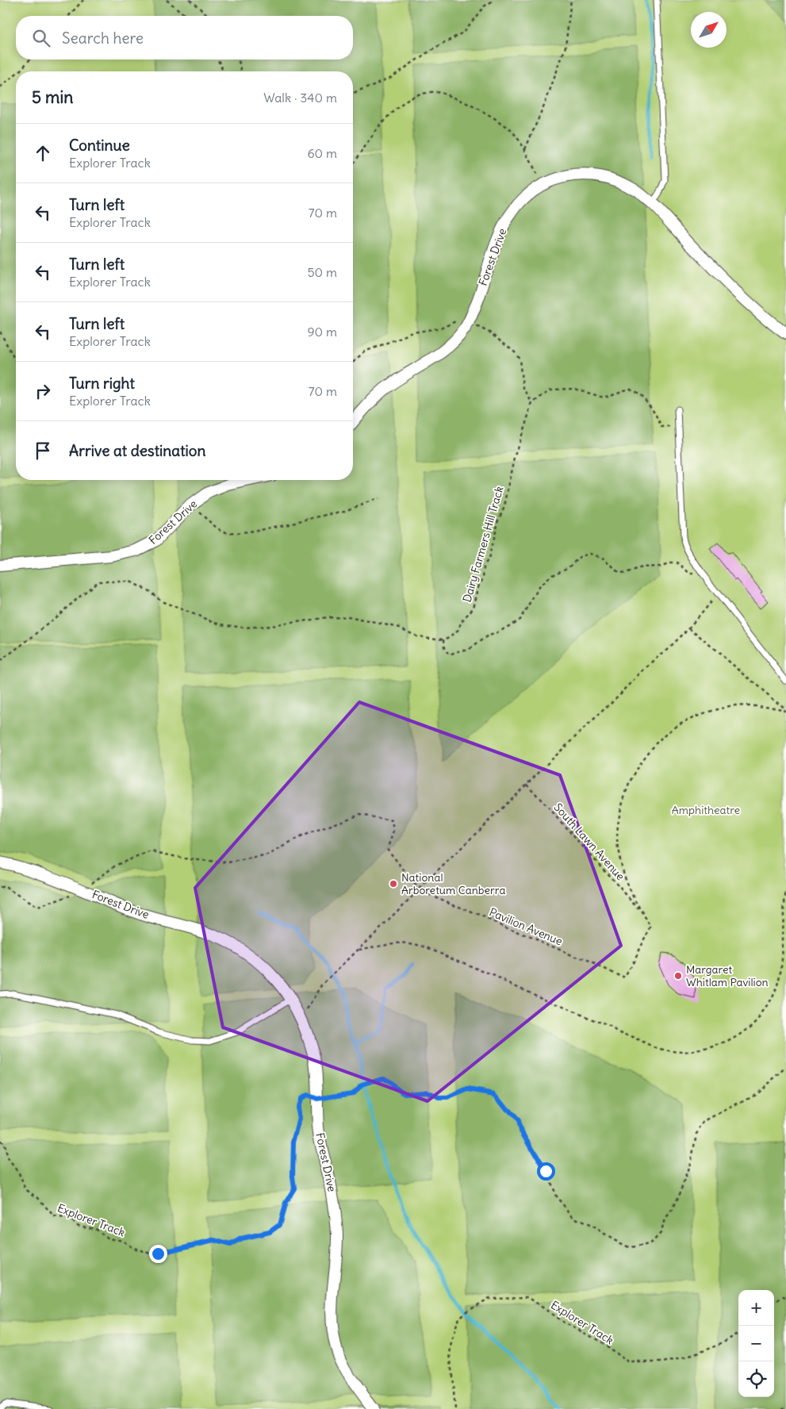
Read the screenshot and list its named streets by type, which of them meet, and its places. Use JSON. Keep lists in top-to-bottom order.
{
  "streets": {
    "street": ["Forest Drive"],
    "path": [
      "Dairy Farmers Hill Track",
      "South Lawn Avenue",
      "Pavilion Avenue",
      "Explorer Track"
    ]
  },
  "crossings": [
    ["Forest Drive", "Explorer Track"],
    ["South Lawn Avenue", "Pavilion Avenue"]
  ],
  "parks": ["Amphitheatre"],
  "places": ["National Arboretum Canberra", "Margaret Whitlam Pavilion"],
  "north": "top right",
  "page": {
    "search": "Search here",
    "heading": ["5 min", "Walk · 340 m"],
    "list": [
      ["Continue", "Explorer Track", "60 m"],
      ["Turn left", "Explorer Track", "70 m"],
      ["Turn left", "Explorer Track", "50 m"],
      ["Turn left", "Explorer Track", "90 m"],
      ["Turn right", "Explorer Track", "70 m"],
      "Arrive at destination"
    ],
    "map_buttons": ["+", "−"]
  }
}
